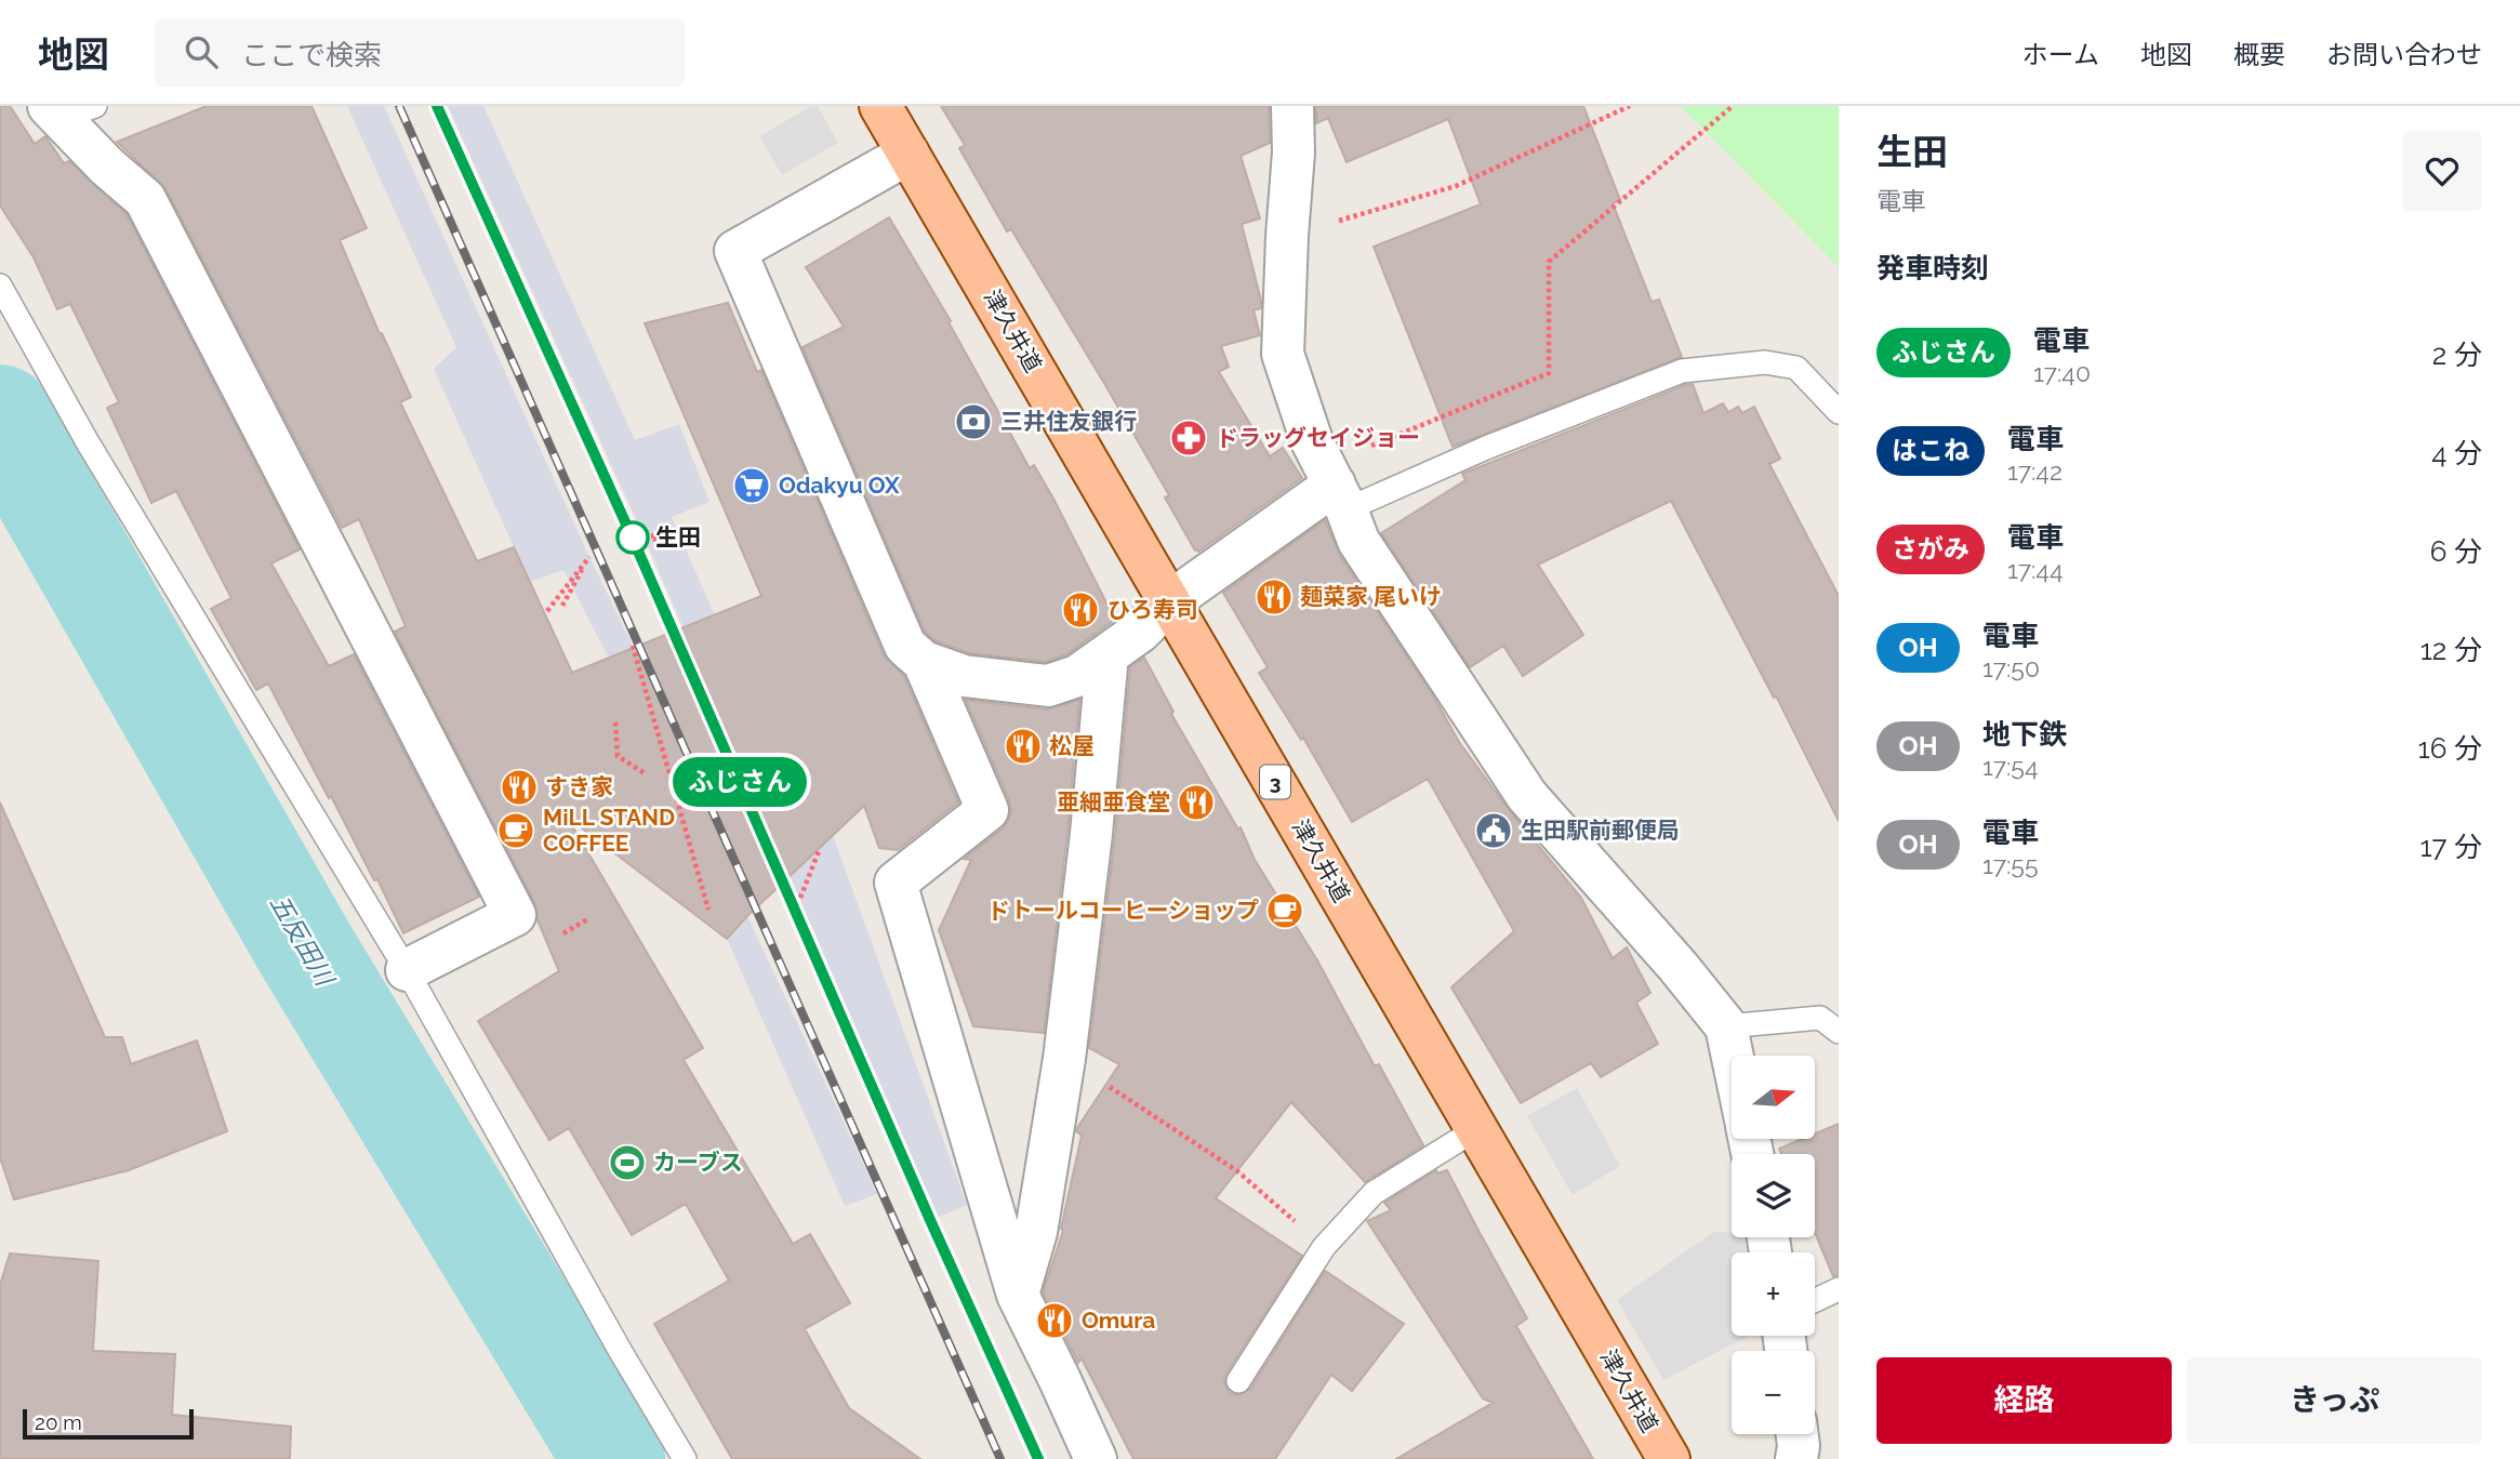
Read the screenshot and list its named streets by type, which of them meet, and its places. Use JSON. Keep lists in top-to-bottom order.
{
  "streets": {
    "main road": ["津久井道", "3"]
  },
  "water": ["五反田川"],
  "places": {
    "bank": ["三井住友銀行"],
    "pharmacy": ["ドラッグセイジョー"],
    "supermarket": ["Odakyu OX"],
    "other": ["生田"],
    "restaurant": [
      "麺菜家 尾いけ",
      "ひろ寿司",
      "松屋",
      "すき家",
      "亜細亜食堂",
      "Omura"
    ],
    "cafe": ["MiLL STAND COFFEE", "ドトールコーヒーショップ"],
    "public building": ["生田駅前郵便局"],
    "sports": ["カーブス"]
  },
  "scale_bar": "20 m",
  "north": "right",
  "page": {
    "header": "地図",
    "search": "ここで検索",
    "nav": [
      "ホーム",
      "地図",
      "概要",
      "お問い合わせ"
    ],
    "on_map": "ふじさん",
    "heading": [
      ["生田", "電車"],
      "発車時刻"
    ],
    "list": [
      {
        "mark": "ふじさん",
        "name": "電車",
        "note": "17:40",
        "value": "2 分"
      },
      {
        "mark": "はこね",
        "name": "電車",
        "note": "17:42",
        "value": "4 分"
      },
      {
        "mark": "さがみ",
        "name": "電車",
        "note": "17:44",
        "value": "6 分"
      },
      {
        "mark": "OH",
        "name": "電車",
        "note": "17:50",
        "value": "12 分"
      },
      {
        "mark": "OH",
        "name": "地下鉄",
        "note": "17:54",
        "value": "16 分"
      },
      {
        "mark": "OH",
        "name": "電車",
        "note": "17:55",
        "value": "17 分"
      }
    ],
    "map_buttons": ["+", "−"],
    "buttons": ["経路", "きっぷ"],
    "scale": "20 m"
  }
}
